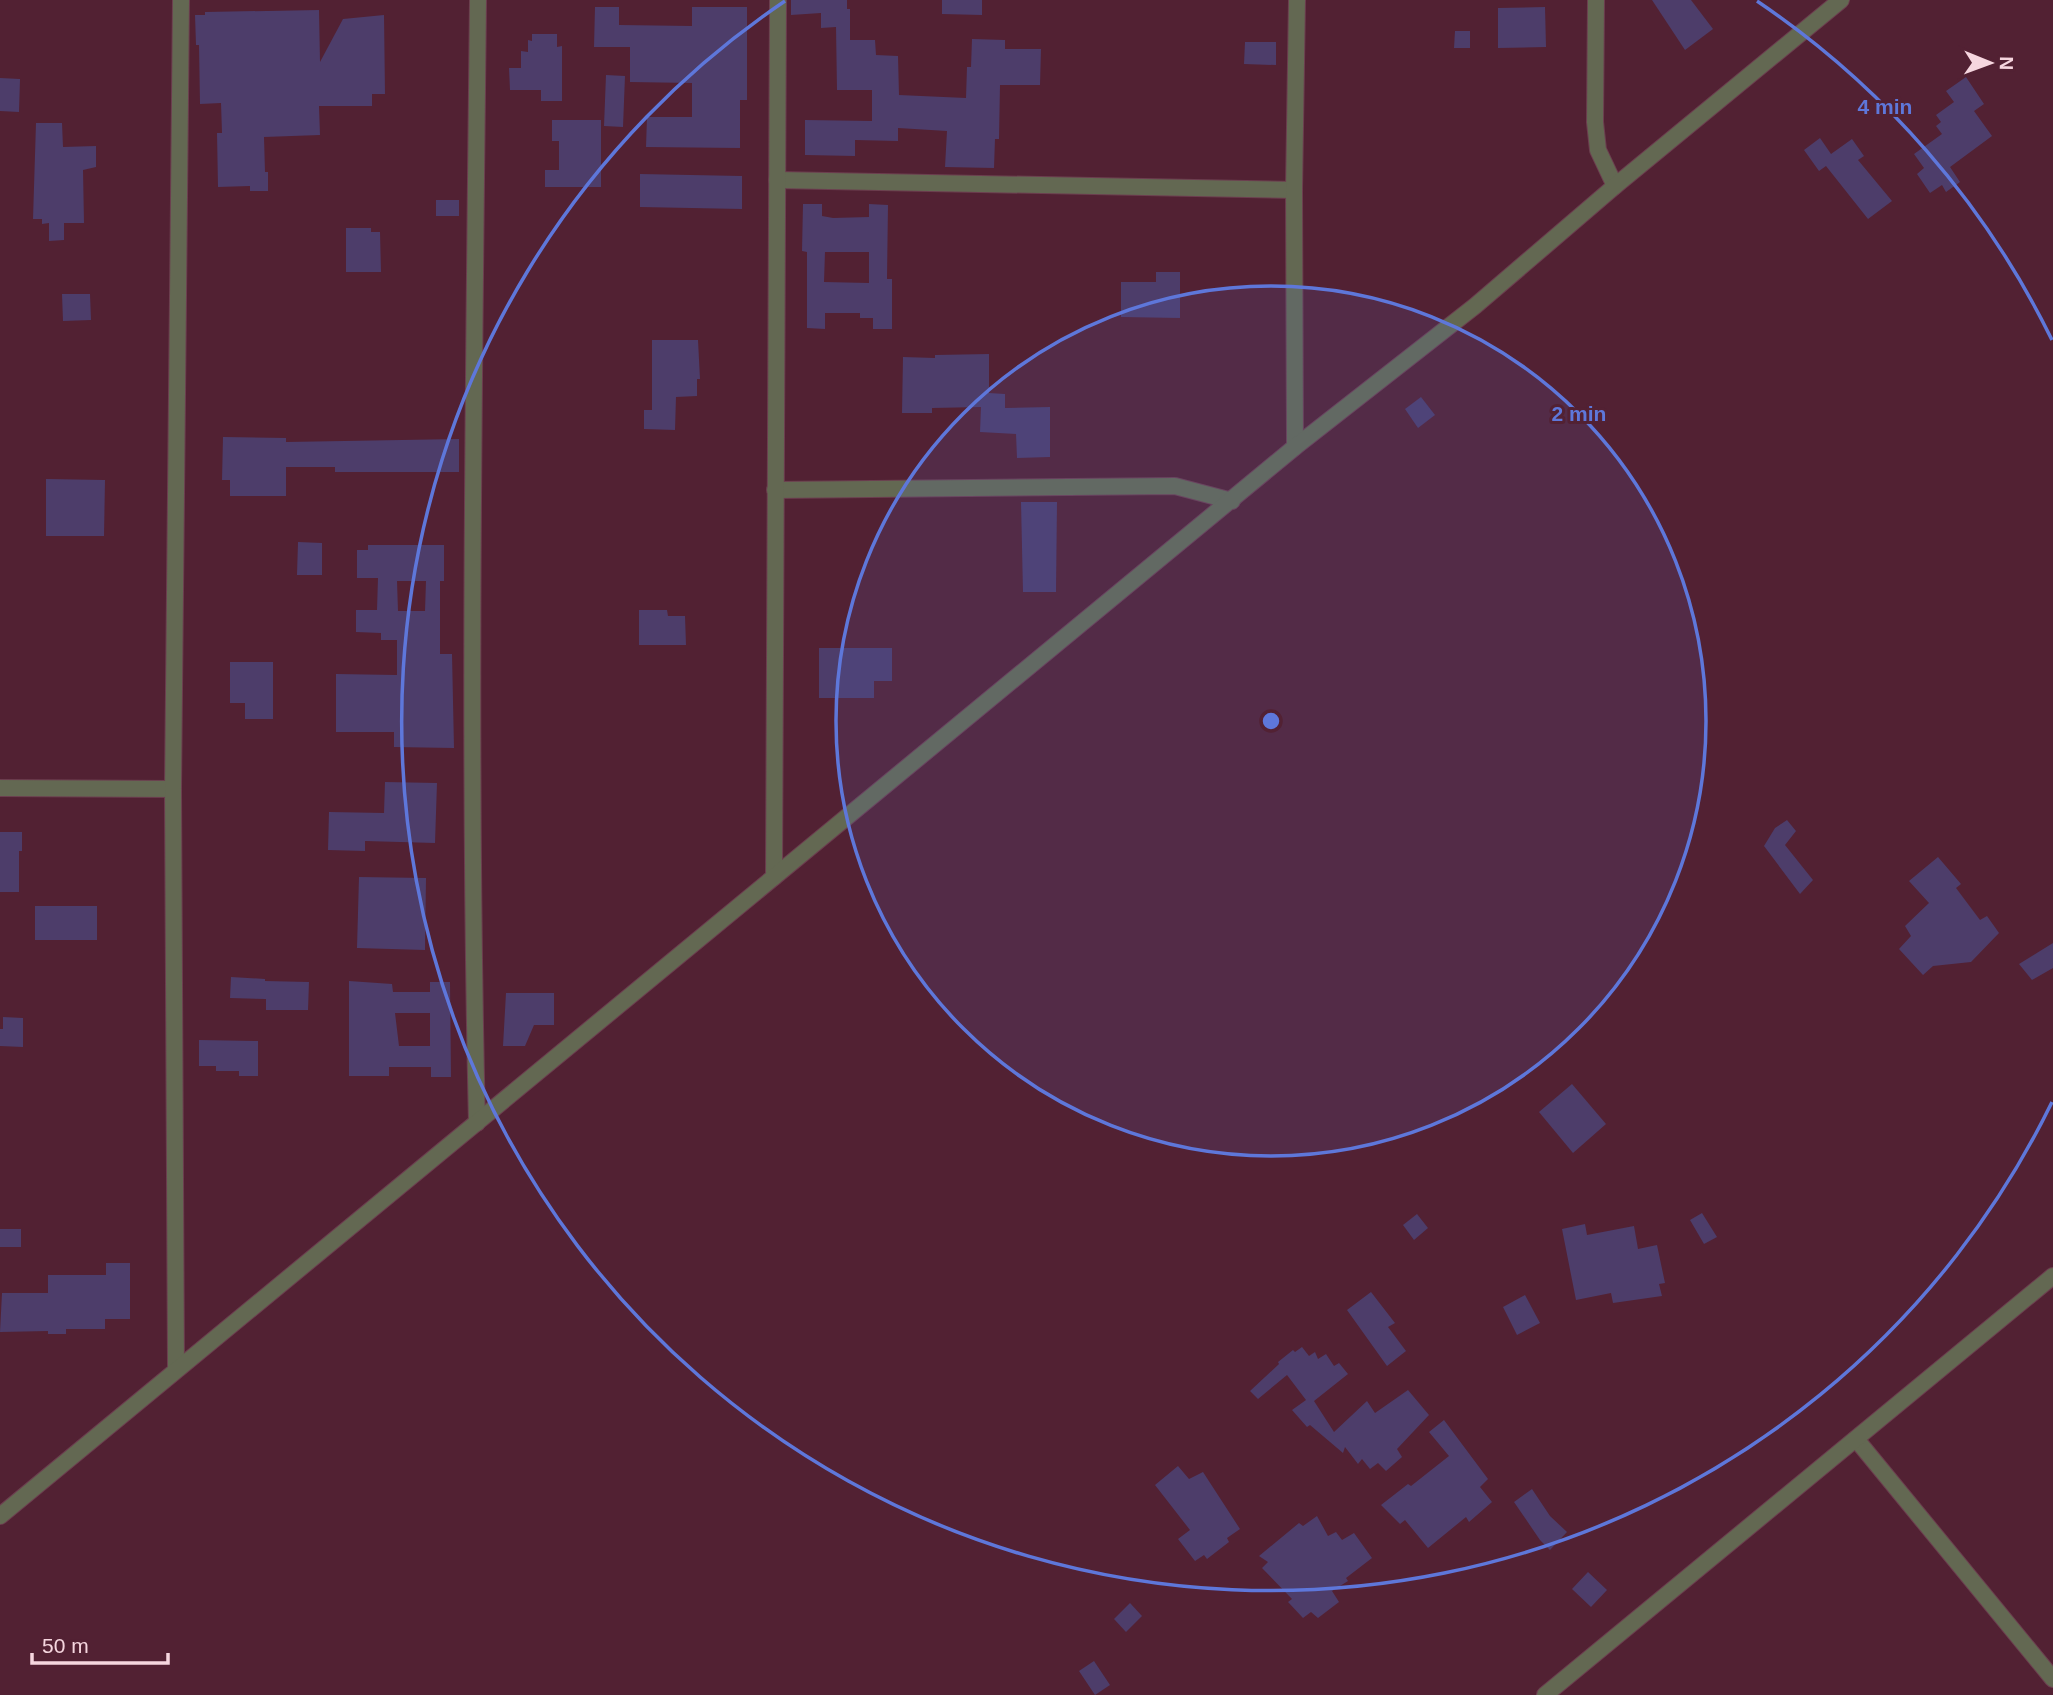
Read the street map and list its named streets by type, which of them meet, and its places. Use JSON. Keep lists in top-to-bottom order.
{
  "scale_bar": "50 m",
  "north": "right",
  "rings": ["4 min", "2 min"]
}
